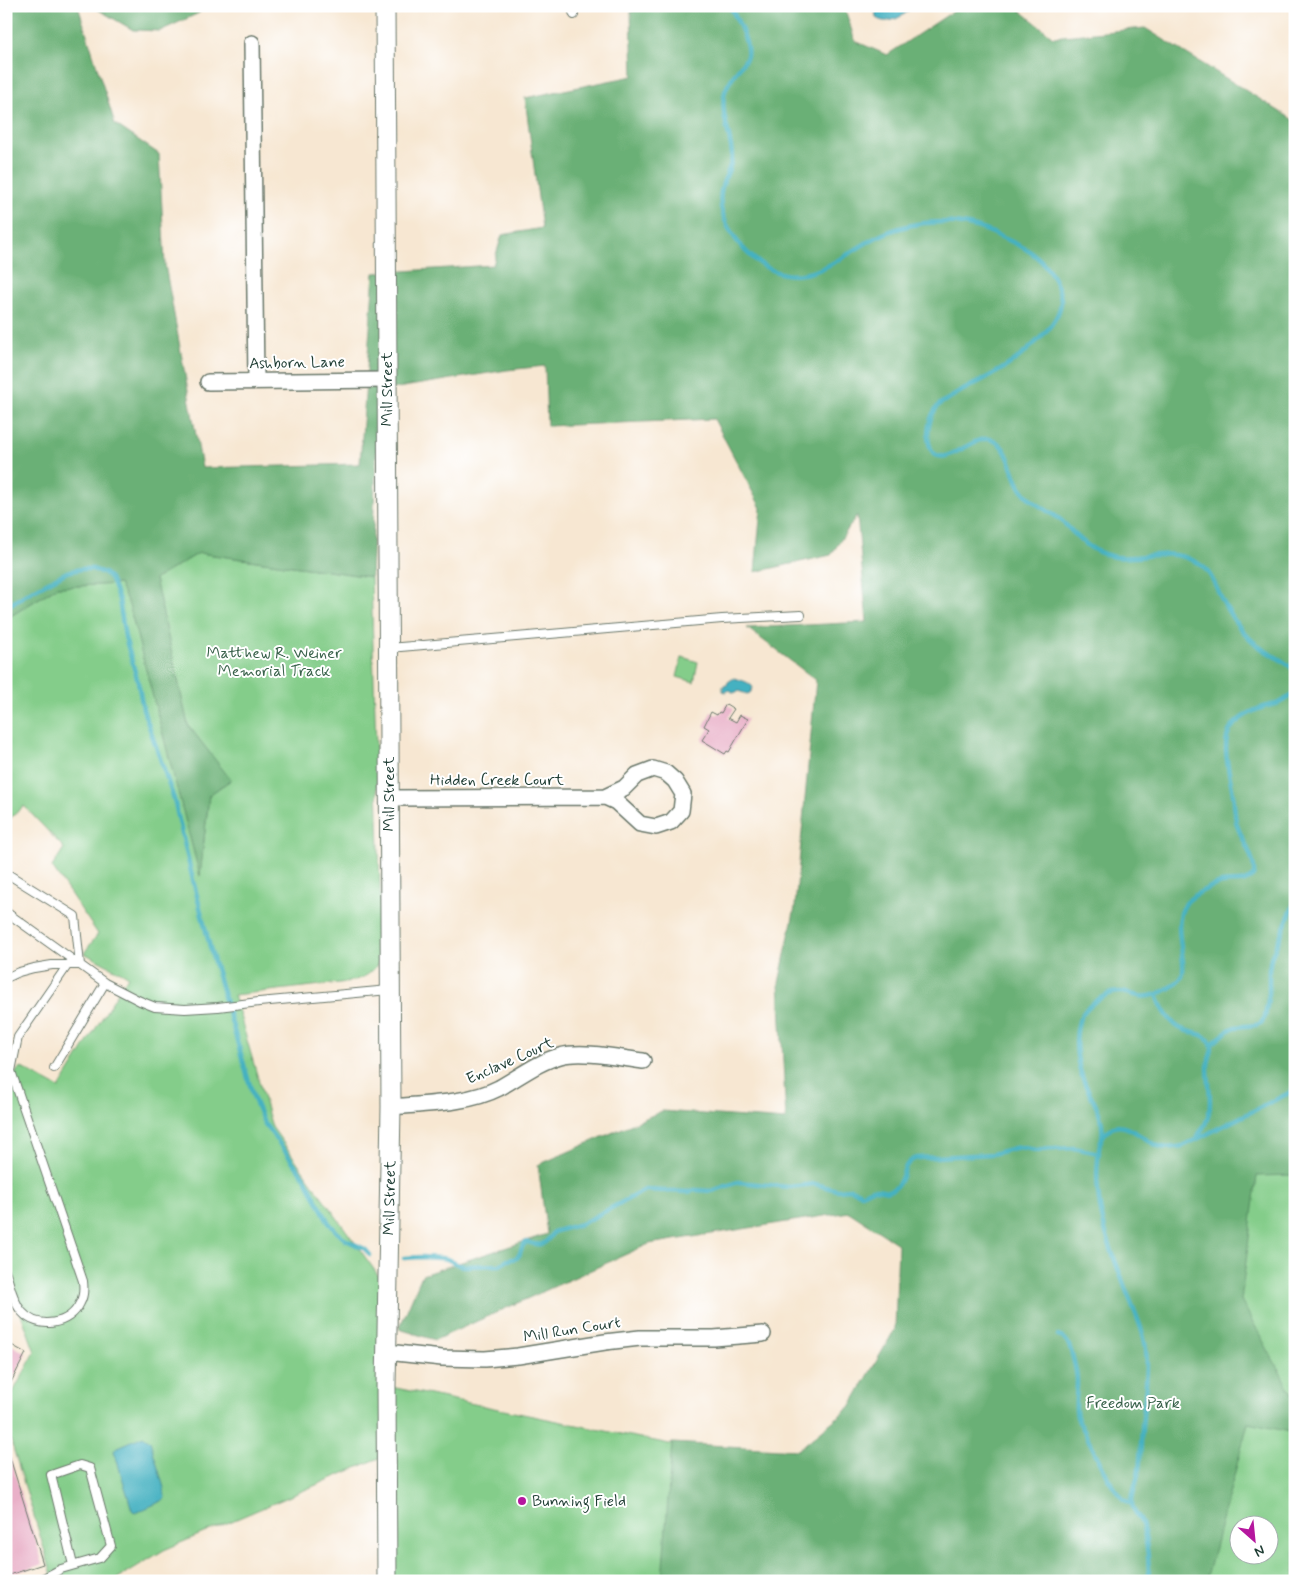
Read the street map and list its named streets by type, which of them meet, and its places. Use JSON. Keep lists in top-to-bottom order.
{
  "streets": {
    "street": [
      "Ashborn Lane",
      "Mill Street",
      "Hidden Creek Court",
      "Enclave Court",
      "Mill Run Court"
    ]
  },
  "crossings": [
    ["Ashborn Lane", "Mill Street"],
    ["Mill Street", "Hidden Creek Court"],
    ["Mill Street", "Enclave Court"],
    ["Mill Street", "Mill Run Court"]
  ],
  "parks": ["Matthew R. Weiner Memorial Track", "Freedom Park"],
  "places": ["Bunning Field"],
  "north": "bottom right"
}
